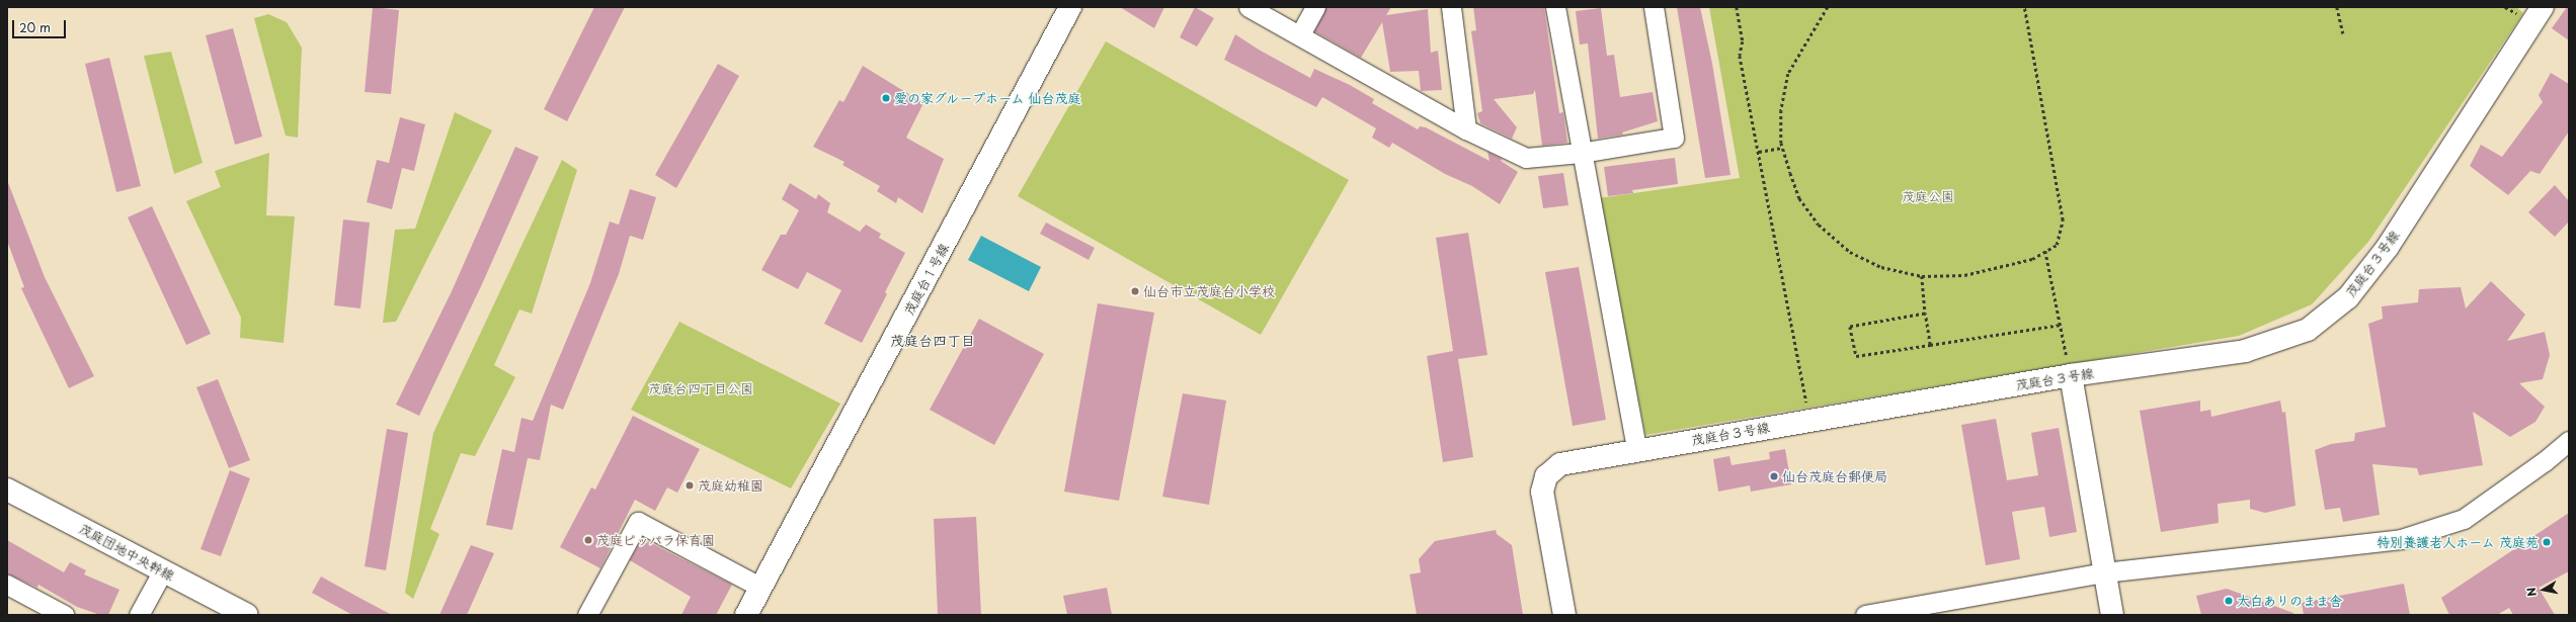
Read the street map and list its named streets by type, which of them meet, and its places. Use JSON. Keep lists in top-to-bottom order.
{
  "streets": {
    "street": ["茂庭台３号線", "茂庭台１号線", "茂庭団地中央幹線"]
  },
  "districts": ["茂庭台四丁目"],
  "parks": ["茂庭公園", "茂庭台四丁目公園"],
  "places": [
    "愛の家グループホーム 仙台茂庭",
    "仙台市立茂庭台小学校",
    "仙台茂庭台郵便局",
    "茂庭幼稚園",
    "茂庭ピッパラ保育園",
    "特別養護老人ホーム 茂庭苑",
    "太白ありのまま舎"
  ],
  "scale_bar": "20 m",
  "north": "left"
}
